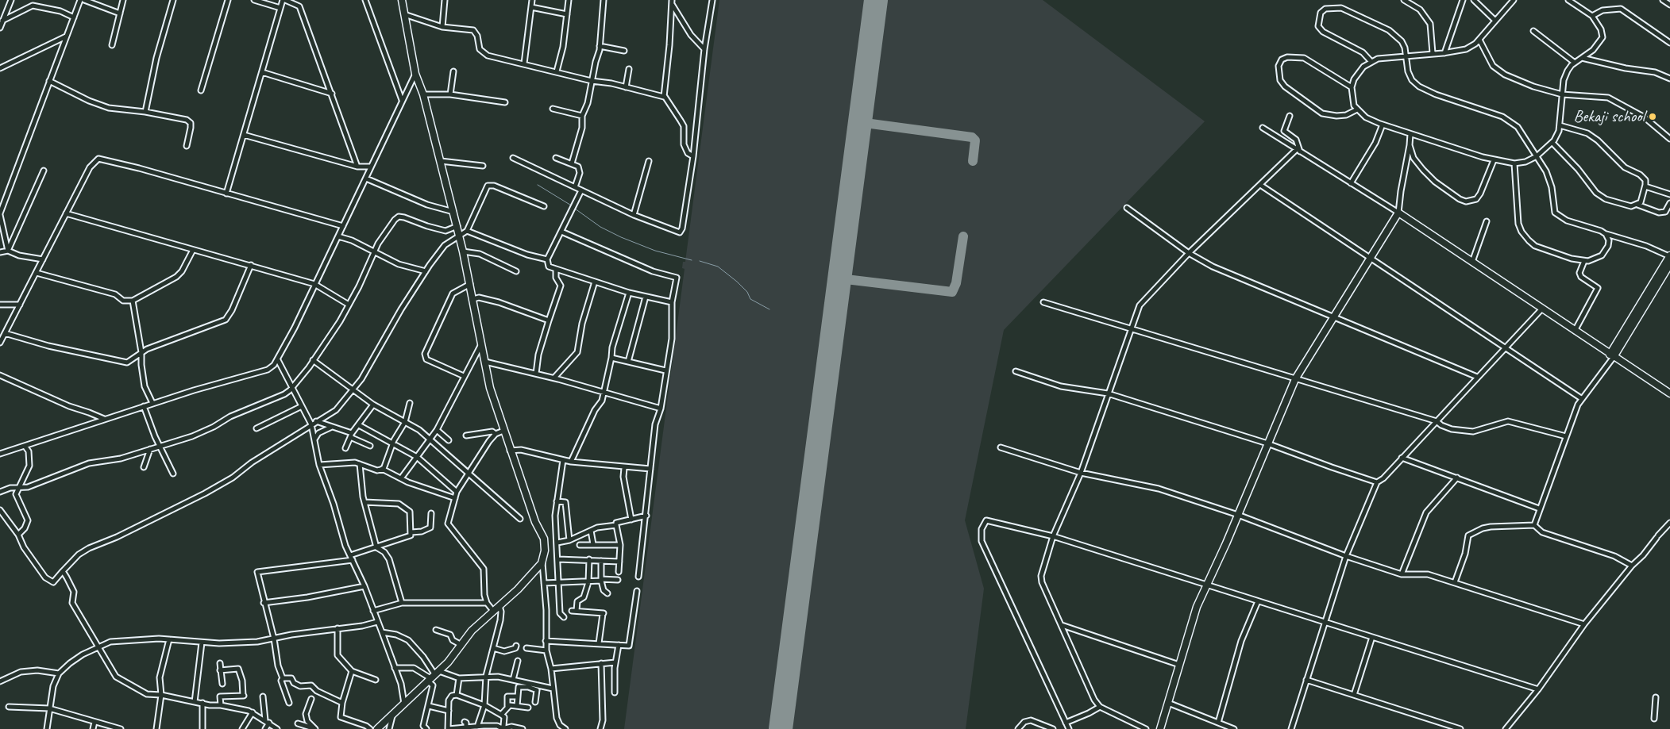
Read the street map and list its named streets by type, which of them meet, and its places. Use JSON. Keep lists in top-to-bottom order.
{
  "places": ["Bekaji school"]
}
